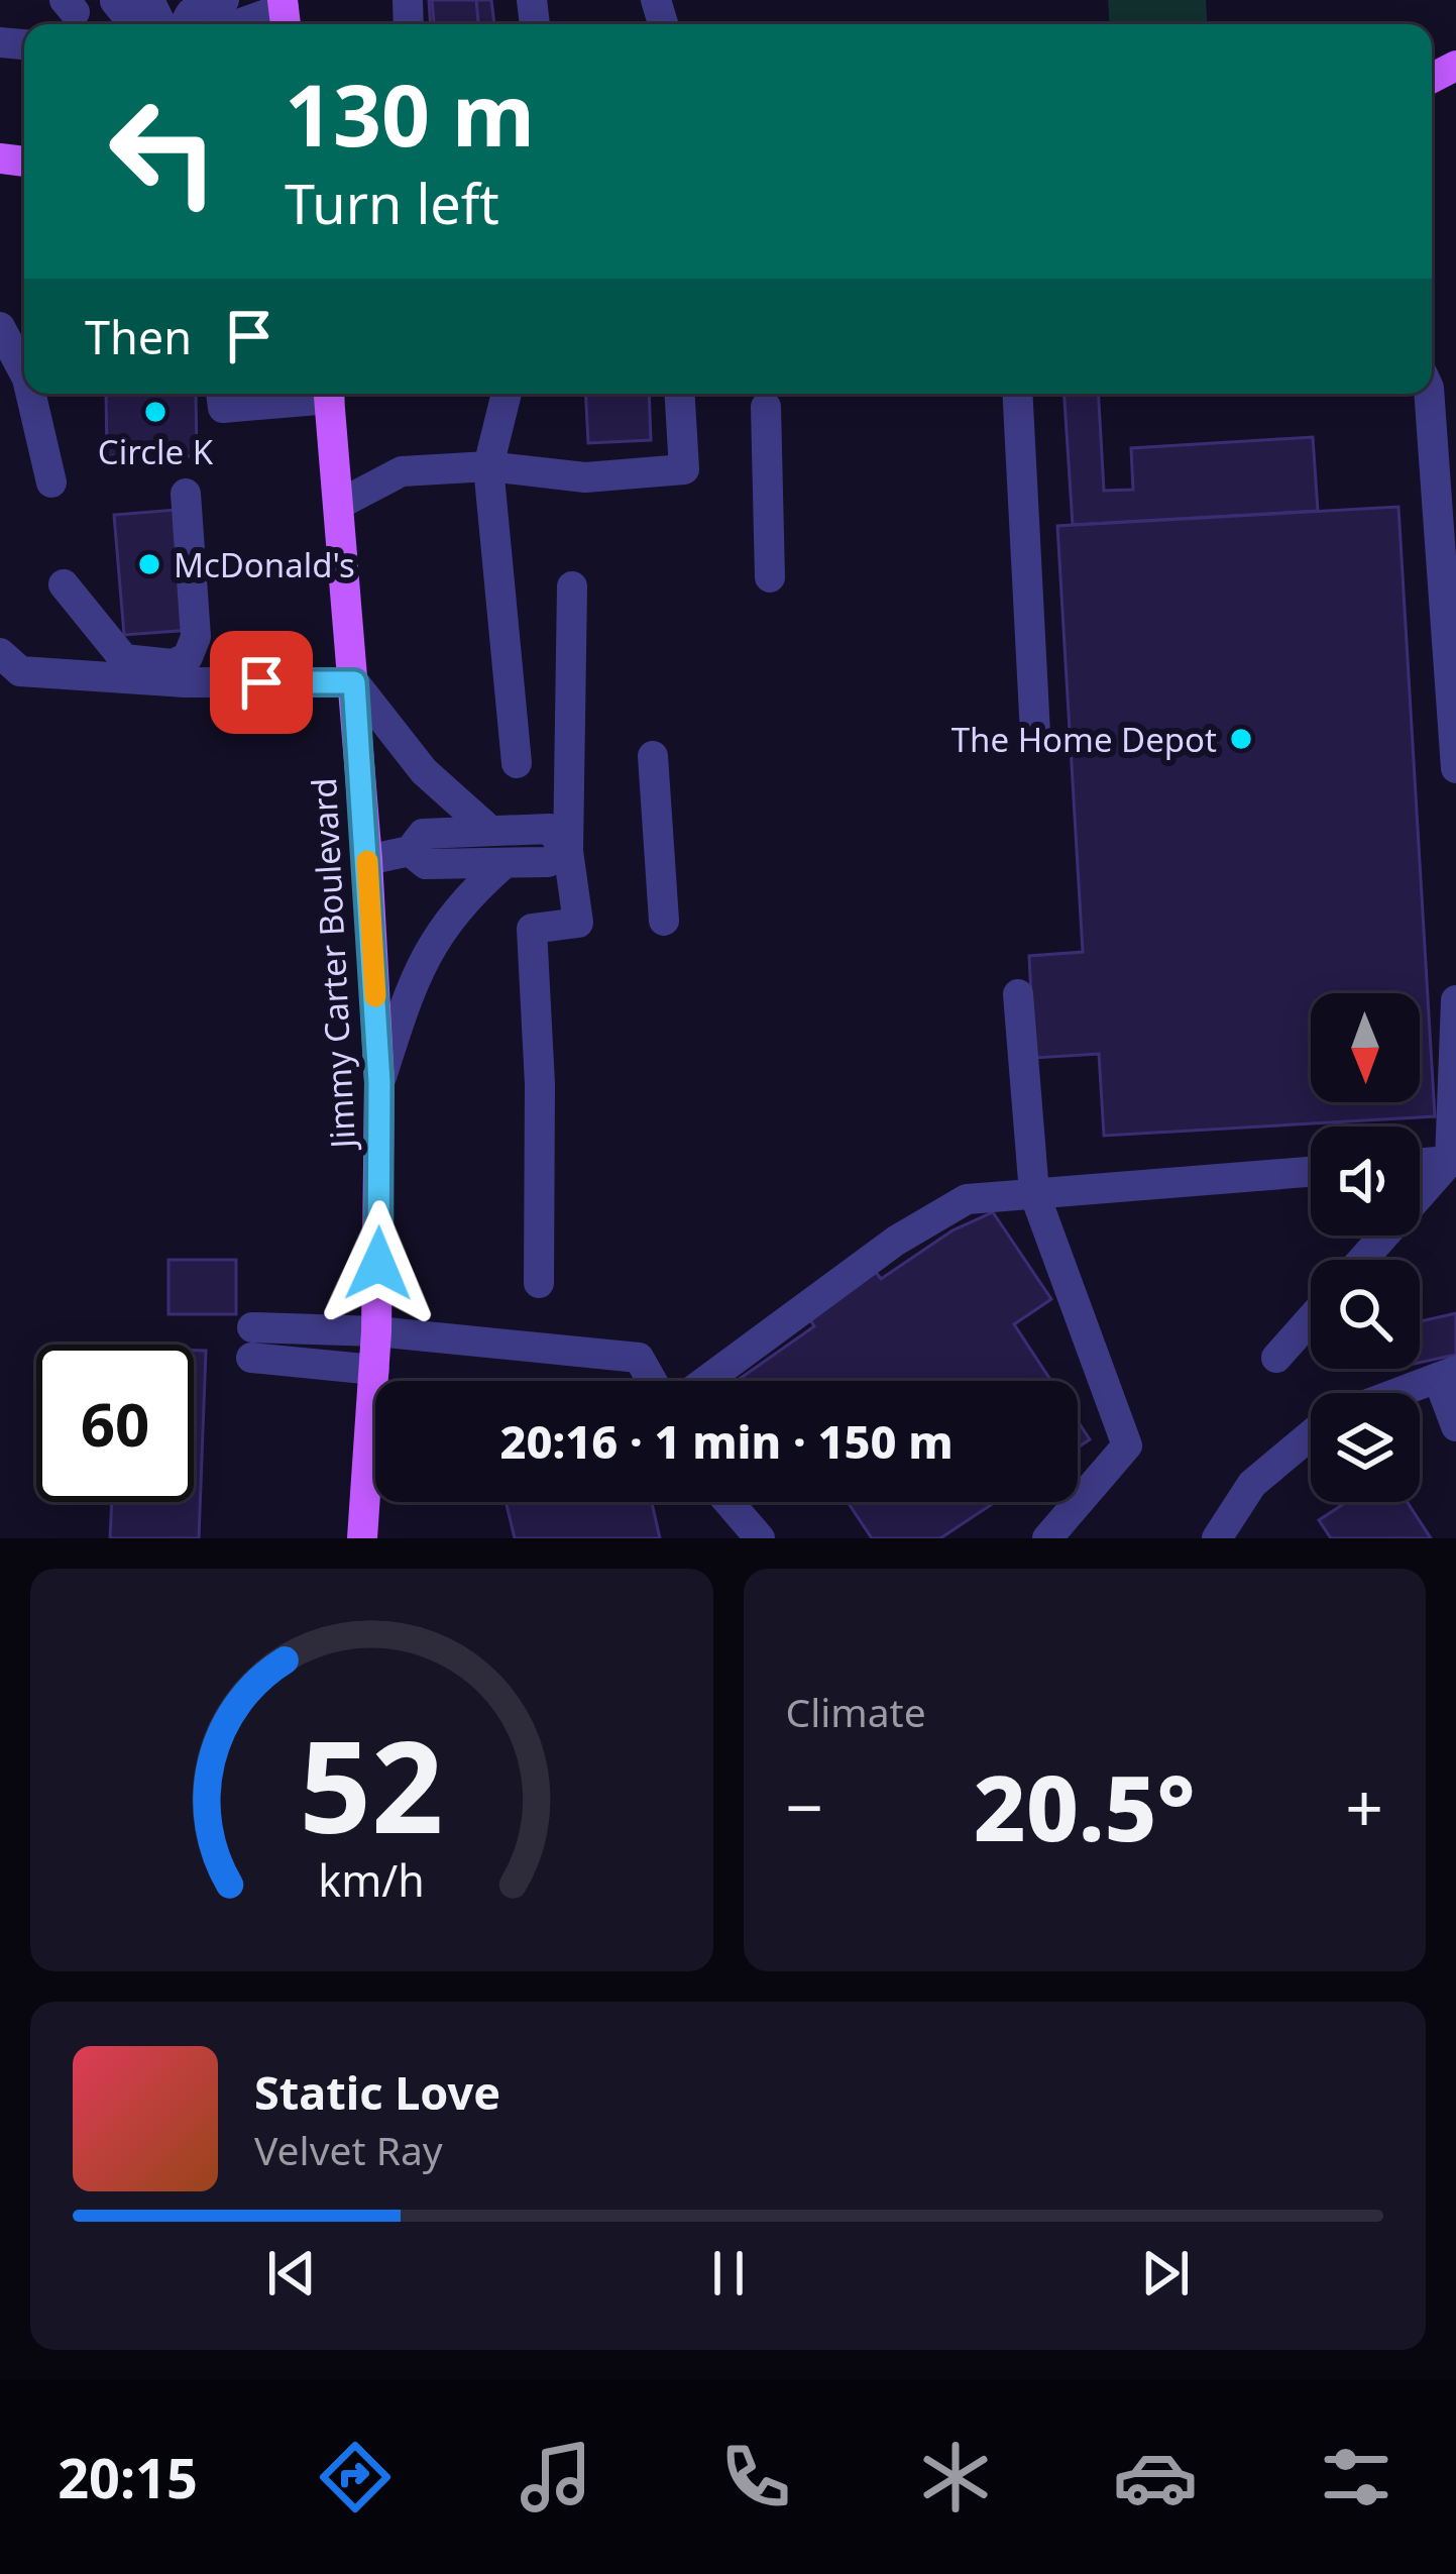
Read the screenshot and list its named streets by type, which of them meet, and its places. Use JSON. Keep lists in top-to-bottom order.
{
  "streets": {
    "main road": ["Jimmy Carter Boulevard"]
  },
  "places": ["Circle K", "McDonald's", "The Home Depot"],
  "north": "bottom",
  "page": {
    "turn": ["130 m", "Turn left"],
    "then": "Then",
    "limit": "60",
    "trip": "20:16 · 1 min · 150 m",
    "tile": "Climate",
    "heat": ["−", "20.5°", "+"],
    "song": ["Static Love", "Velvet Ray"],
    "tabs": "20:15",
    "gauge": ["52", "km/h"]
  }
}
